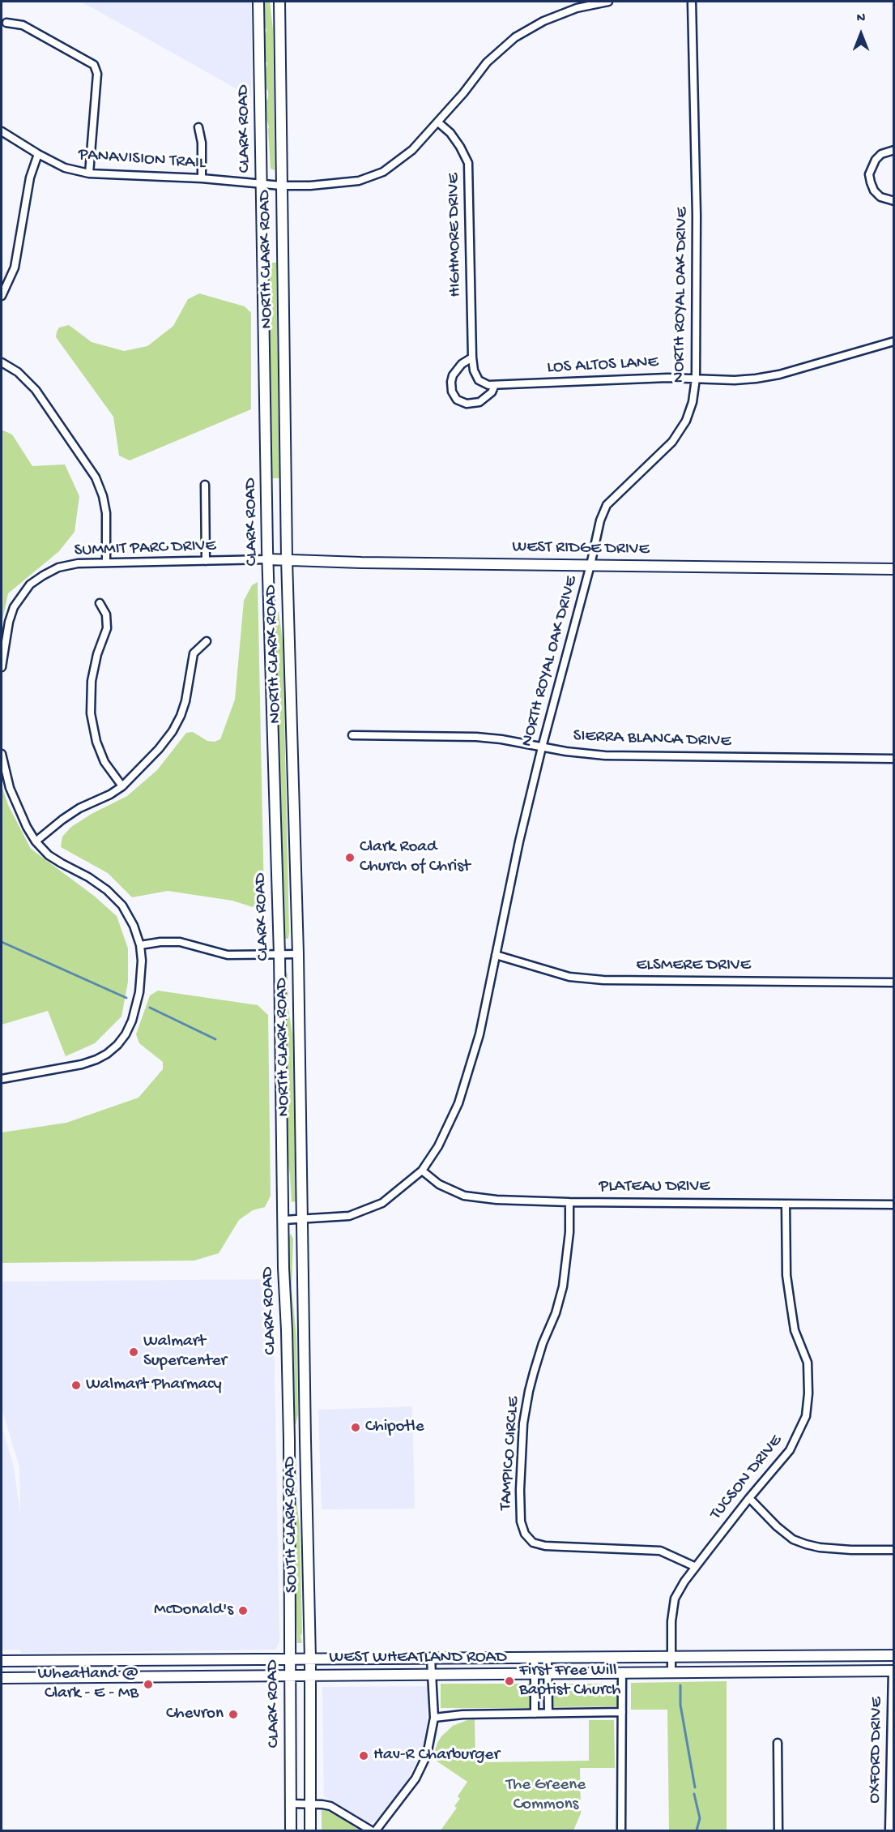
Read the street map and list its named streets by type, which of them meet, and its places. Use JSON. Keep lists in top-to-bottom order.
{
  "streets": {
    "main road": [
      "CLARK ROAD",
      "NORTH CLARK ROAD",
      "WEST RIDGE DRIVE",
      "SOUTH CLARK ROAD",
      "WEST WHEATLAND ROAD"
    ],
    "street": [
      "PANAVISION TRAIL",
      "HIGHMORE DRIVE",
      "NORTH ROYAL OAK DRIVE",
      "LOS ALTOS LANE",
      "SUMMIT PARC DRIVE",
      "SIERRA BLANCA DRIVE",
      "ELSMERE DRIVE",
      "PLATEAU DRIVE",
      "TAMPICO CIRCLE",
      "TUCSON DRIVE",
      "OXFORD DRIVE"
    ]
  },
  "crossings": [
    ["CLARK ROAD", "PANAVISION TRAIL"],
    ["CLARK ROAD", "NORTH ROYAL OAK DRIVE"],
    ["CLARK ROAD", "SUMMIT PARC DRIVE"],
    ["CLARK ROAD", "WEST RIDGE DRIVE"],
    ["CLARK ROAD", "WEST WHEATLAND ROAD"],
    ["PANAVISION TRAIL", "HIGHMORE DRIVE"],
    ["PANAVISION TRAIL", "NORTH CLARK ROAD"],
    ["NORTH CLARK ROAD", "NORTH ROYAL OAK DRIVE"],
    ["NORTH CLARK ROAD", "WEST RIDGE DRIVE"],
    ["NORTH CLARK ROAD", "SOUTH CLARK ROAD"],
    ["NORTH ROYAL OAK DRIVE", "LOS ALTOS LANE"],
    ["NORTH ROYAL OAK DRIVE", "WEST RIDGE DRIVE"],
    ["NORTH ROYAL OAK DRIVE", "SIERRA BLANCA DRIVE"],
    ["NORTH ROYAL OAK DRIVE", "ELSMERE DRIVE"],
    ["NORTH ROYAL OAK DRIVE", "PLATEAU DRIVE"],
    ["NORTH ROYAL OAK DRIVE", "SOUTH CLARK ROAD"],
    ["SUMMIT PARC DRIVE", "WEST RIDGE DRIVE"],
    ["PLATEAU DRIVE", "TAMPICO CIRCLE"],
    ["PLATEAU DRIVE", "TUCSON DRIVE"],
    ["TAMPICO CIRCLE", "TUCSON DRIVE"],
    ["TUCSON DRIVE", "WEST WHEATLAND ROAD"],
    ["SOUTH CLARK ROAD", "WEST WHEATLAND ROAD"],
    ["WEST WHEATLAND ROAD", "OXFORD DRIVE"]
  ],
  "parks": ["The Greene Commons"],
  "places": [
    "Clark Road Church of Christ",
    "Walmart Supercenter",
    "Walmart Pharmacy",
    "Chipotle",
    "McDonald's",
    "First Free Will Baptist Church",
    "Wheatland @ Clark - E - MB",
    "Chevron",
    "Hav-R Charburger"
  ],
  "north": "top"
}
